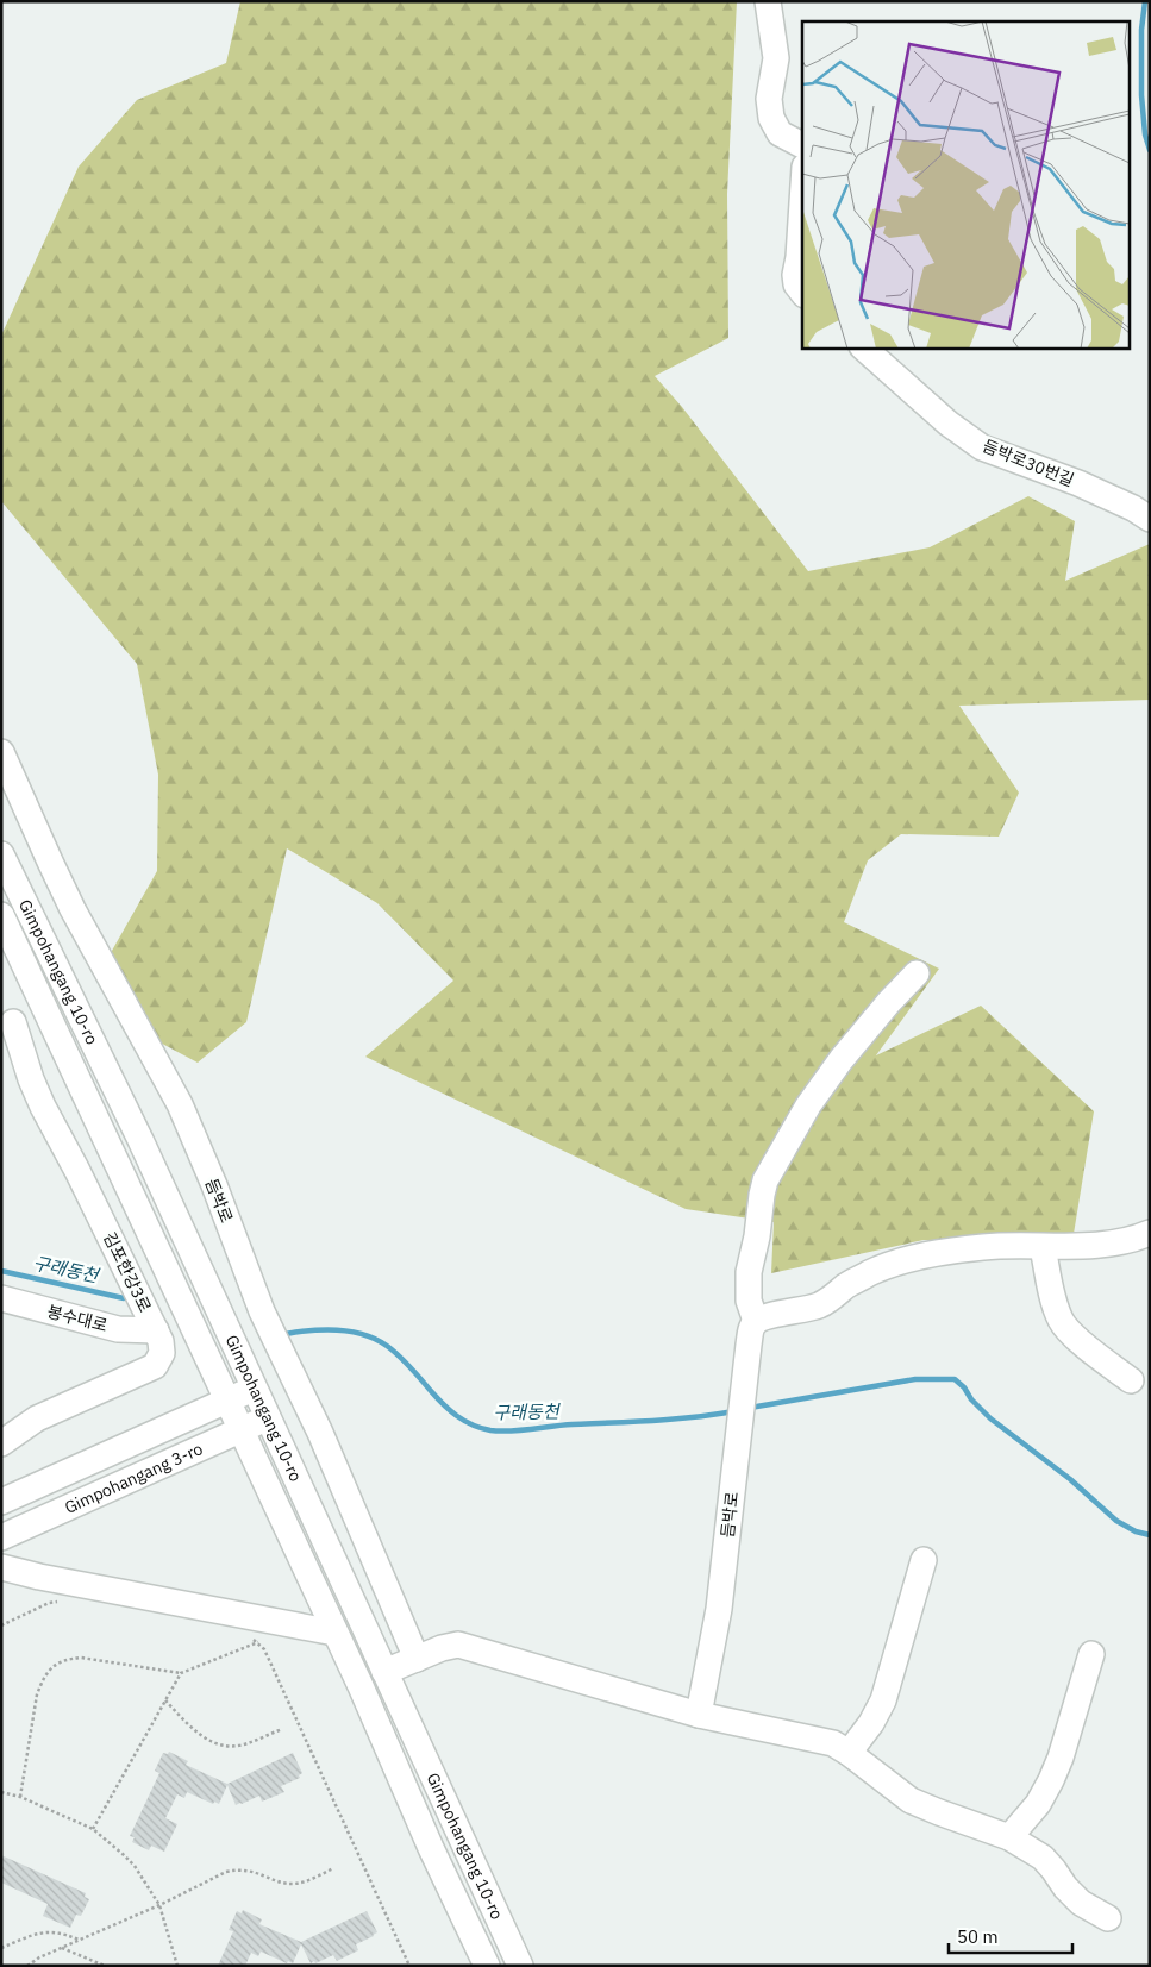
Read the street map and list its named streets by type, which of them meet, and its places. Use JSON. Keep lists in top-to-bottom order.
{
  "streets": {
    "street": [
      "듬박로30번길",
      "Gimpohangang 10-ro",
      "듬박로",
      "김포한강3로",
      "봉수대로",
      "Gimpohangang 3-ro"
    ]
  },
  "crossings": [
    ["Gimpohangang 10-ro", "Gimpohangang 3-ro"],
    ["김포한강3로", "봉수대로"]
  ],
  "water": ["구래동천"],
  "scale_bar": "50 m"
}
